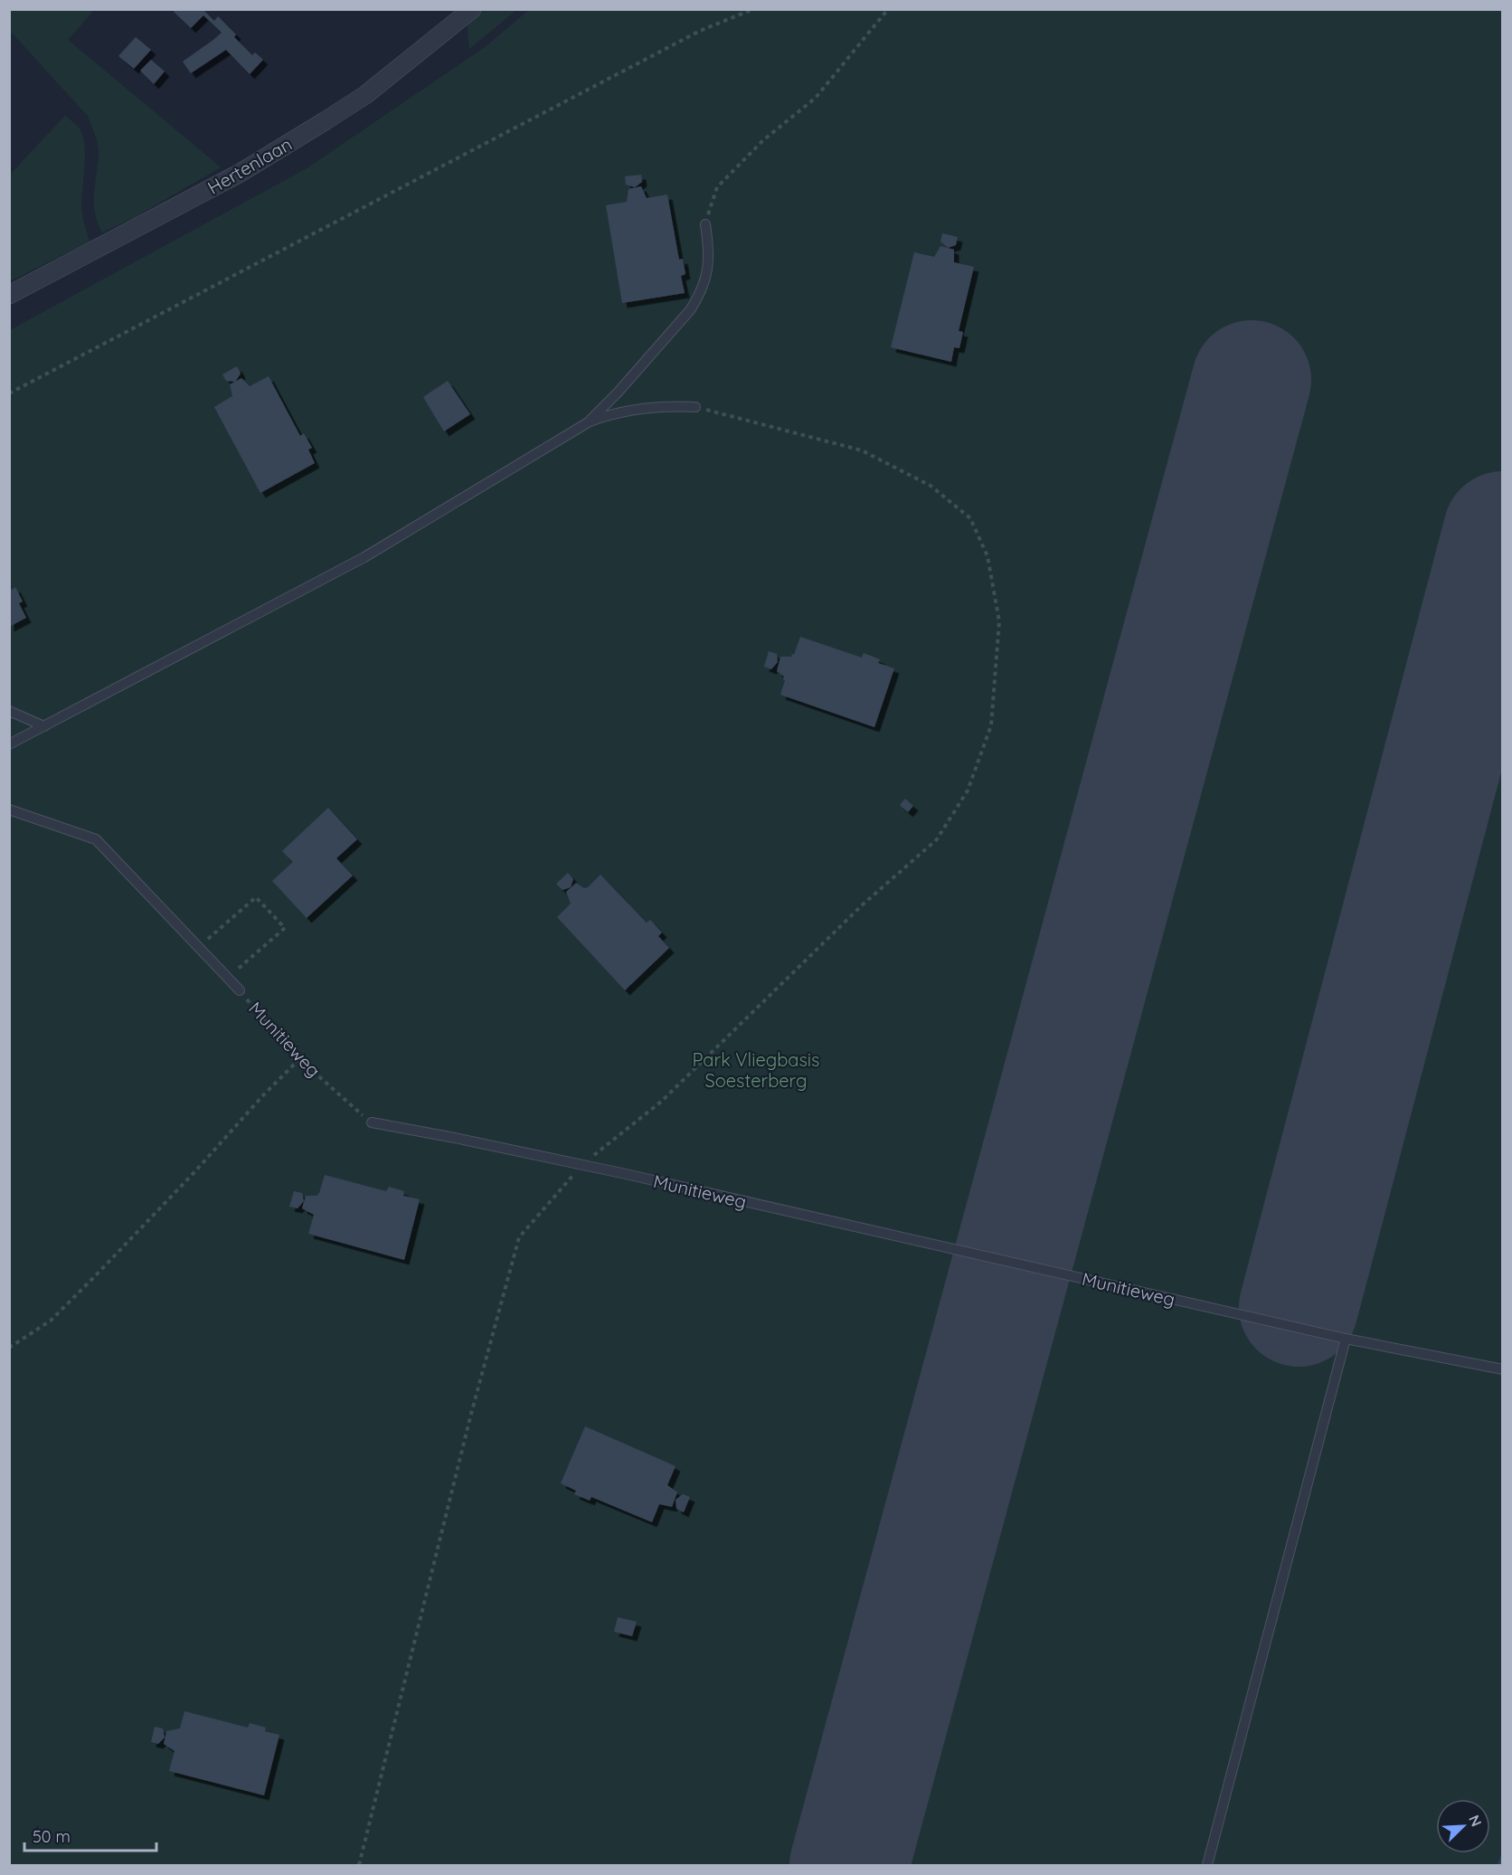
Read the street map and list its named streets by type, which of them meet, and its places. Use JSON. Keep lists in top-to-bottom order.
{
  "streets": {
    "street": ["Hertenlaan"],
    "lane": ["Munitieweg"]
  },
  "parks": ["Park Vliegbasis Soesterberg"],
  "scale_bar": "50 m",
  "north": "top right"
}
